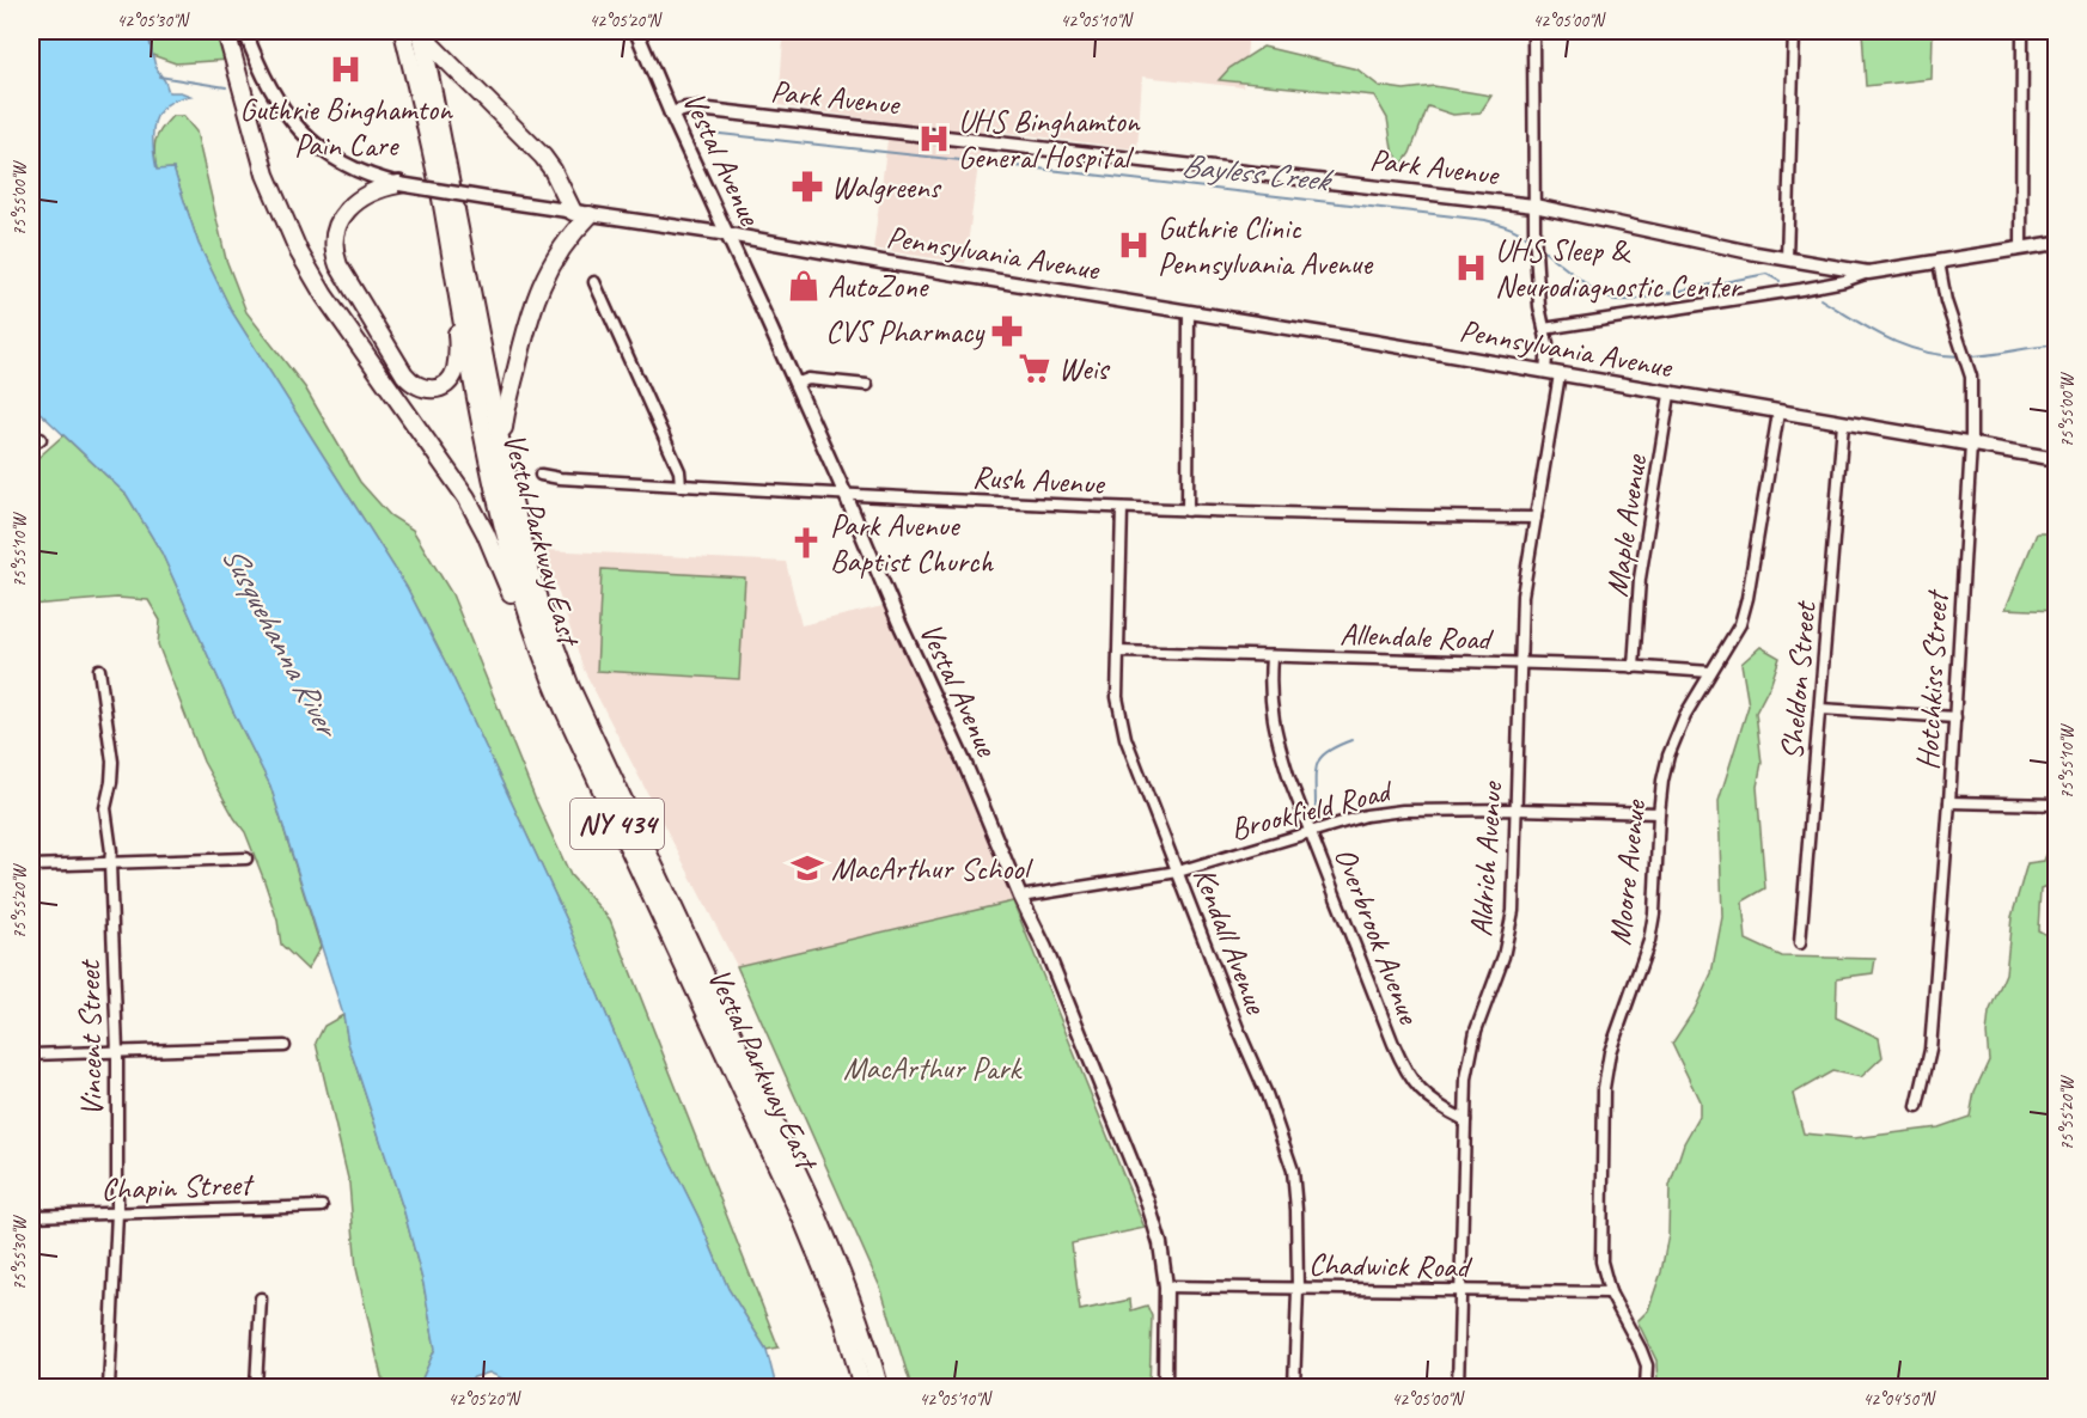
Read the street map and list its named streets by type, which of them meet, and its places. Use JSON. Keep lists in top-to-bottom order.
{
  "streets": {
    "main road": ["Vestal Parkway East", "NY 434"],
    "street": [
      "Park Avenue",
      "Vestal Avenue",
      "Pennsylvania Avenue",
      "Rush Avenue",
      "Maple Avenue",
      "Allendale Road",
      "Sheldon Street",
      "Hotchkiss Street",
      "Brookfield Road",
      "Aldrich Avenue",
      "Moore Avenue",
      "Overbrook Avenue",
      "Kendall Avenue",
      "Vincent Street",
      "Chapin Street",
      "Chadwick Road"
    ]
  },
  "crossings": [
    ["Park Avenue", "Vestal Avenue"],
    ["Park Avenue", "Hotchkiss Street"],
    ["Park Avenue", "Aldrich Avenue"],
    ["Vestal Avenue", "Pennsylvania Avenue"],
    ["Vestal Avenue", "Rush Avenue"],
    ["Vestal Avenue", "Brookfield Road"],
    ["Vestal Avenue", "Chadwick Road"],
    ["Pennsylvania Avenue", "Maple Avenue"],
    ["Pennsylvania Avenue", "Sheldon Street"],
    ["Pennsylvania Avenue", "Hotchkiss Street"],
    ["Pennsylvania Avenue", "Aldrich Avenue"],
    ["Pennsylvania Avenue", "Moore Avenue"],
    ["Rush Avenue", "Aldrich Avenue"],
    ["Rush Avenue", "Kendall Avenue"],
    ["Maple Avenue", "Allendale Road"],
    ["Allendale Road", "Aldrich Avenue"],
    ["Allendale Road", "Moore Avenue"],
    ["Allendale Road", "Overbrook Avenue"],
    ["Allendale Road", "Kendall Avenue"],
    ["Brookfield Road", "Aldrich Avenue"],
    ["Brookfield Road", "Moore Avenue"],
    ["Brookfield Road", "Overbrook Avenue"],
    ["Brookfield Road", "Kendall Avenue"],
    ["Aldrich Avenue", "Overbrook Avenue"],
    ["Aldrich Avenue", "Chadwick Road"],
    ["Moore Avenue", "Chadwick Road"],
    ["Kendall Avenue", "Chadwick Road"],
    ["Vincent Street", "Chapin Street"]
  ],
  "water": ["Bayless Creek", "Susquehanna River"],
  "parks": ["MacArthur Park"],
  "places": {
    "hospital": [
      "Guthrie Binghamton Pain Care",
      "UHS Binghamton General Hospital",
      "Guthrie Clinic Pennsylvania Avenue",
      "UHS Sleep & Neurodiagnostic Center"
    ],
    "pharmacy": ["Walgreens", "CVS Pharmacy"],
    "shop": ["AutoZone"],
    "supermarket": ["Weis"],
    "church": ["Park Avenue Baptist Church"],
    "school or university": ["MacArthur School"]
  },
  "coordinates": [
    "42°05'30\"N",
    "42°05'20\"N",
    "42°05'10\"N",
    "42°05'00\"N",
    "75°55'00\"W",
    "75°55'10\"W",
    "75°55'20\"W",
    "75°55'30\"W",
    "42°04'50\"N"
  ]
}
